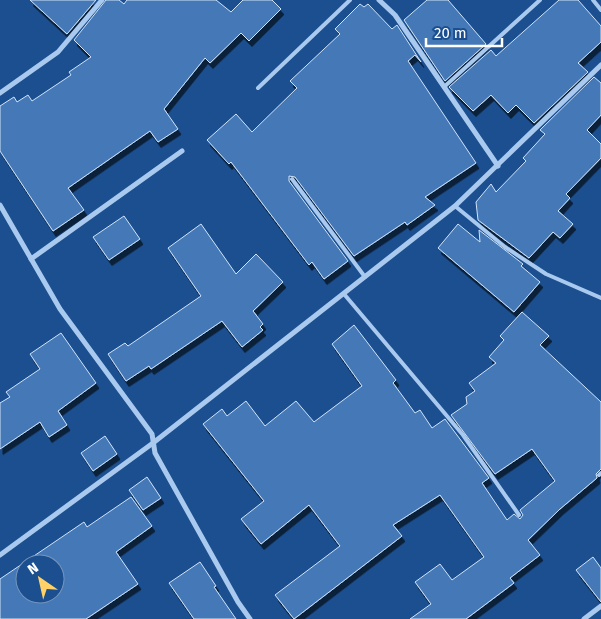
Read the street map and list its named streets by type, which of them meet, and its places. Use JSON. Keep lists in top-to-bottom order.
{
  "scale_bar": "20 m",
  "north": "top left"
}
